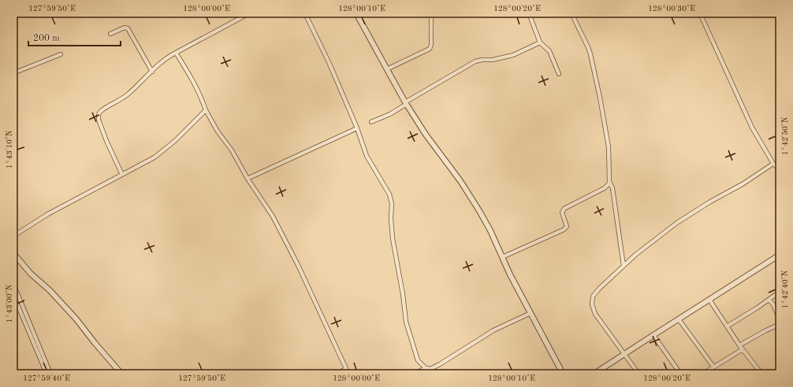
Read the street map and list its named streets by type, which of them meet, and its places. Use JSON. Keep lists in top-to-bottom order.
{
  "scale_bar": "200 m",
  "coordinates": [
    "127°59'50\"E",
    "128°00'00\"E",
    "128°00'10\"E",
    "128°00'20\"E",
    "128°00'30\"E",
    "1°42'50\"N",
    "1°43'10\"N",
    "1°42'40\"N",
    "1°43'00\"N",
    "127°59'40\"E"
  ]
}
